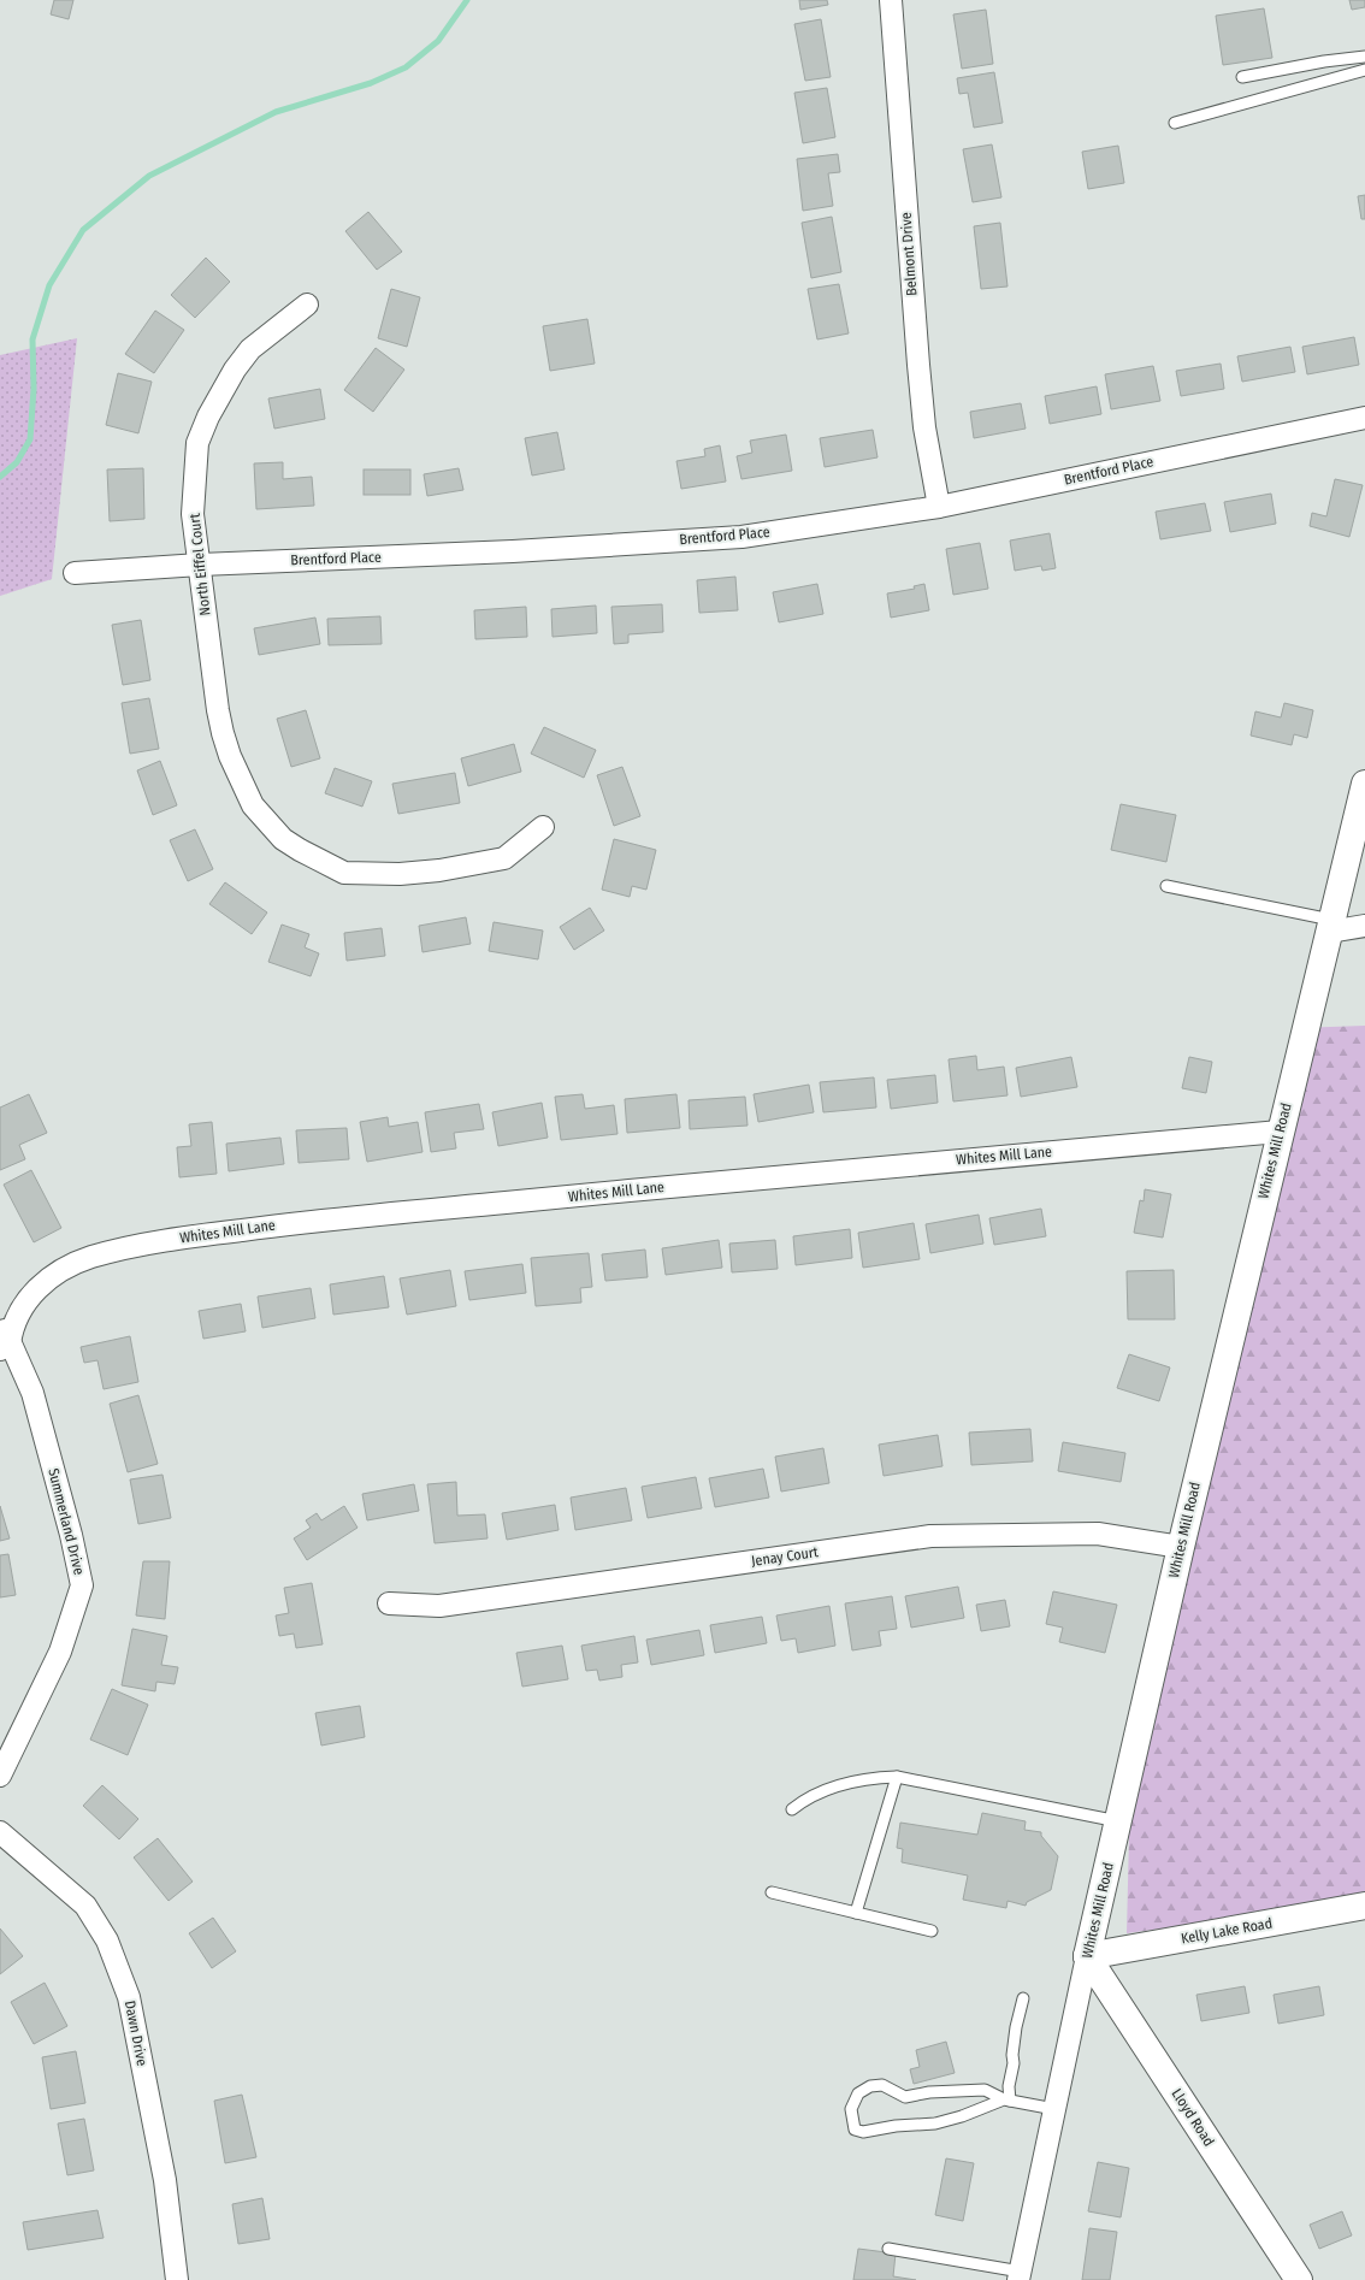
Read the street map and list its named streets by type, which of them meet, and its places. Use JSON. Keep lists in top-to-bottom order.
{
  "streets": {
    "street": [
      "Belmont Drive",
      "Brentford Place",
      "North Eiffel Court",
      "Whites Mill Road",
      "Whites Mill Lane",
      "Summerland Drive",
      "Jenay Court",
      "Kelly Lake Road",
      "Dawn Drive",
      "Lloyd Road"
    ]
  },
  "crossings": [
    ["Belmont Drive", "Brentford Place"],
    ["Brentford Place", "North Eiffel Court"],
    ["Whites Mill Road", "Whites Mill Lane"],
    ["Whites Mill Road", "Jenay Court"],
    ["Whites Mill Road", "Kelly Lake Road"],
    ["Whites Mill Road", "Lloyd Road"],
    ["Whites Mill Lane", "Summerland Drive"],
    ["Kelly Lake Road", "Lloyd Road"]
  ]
}
